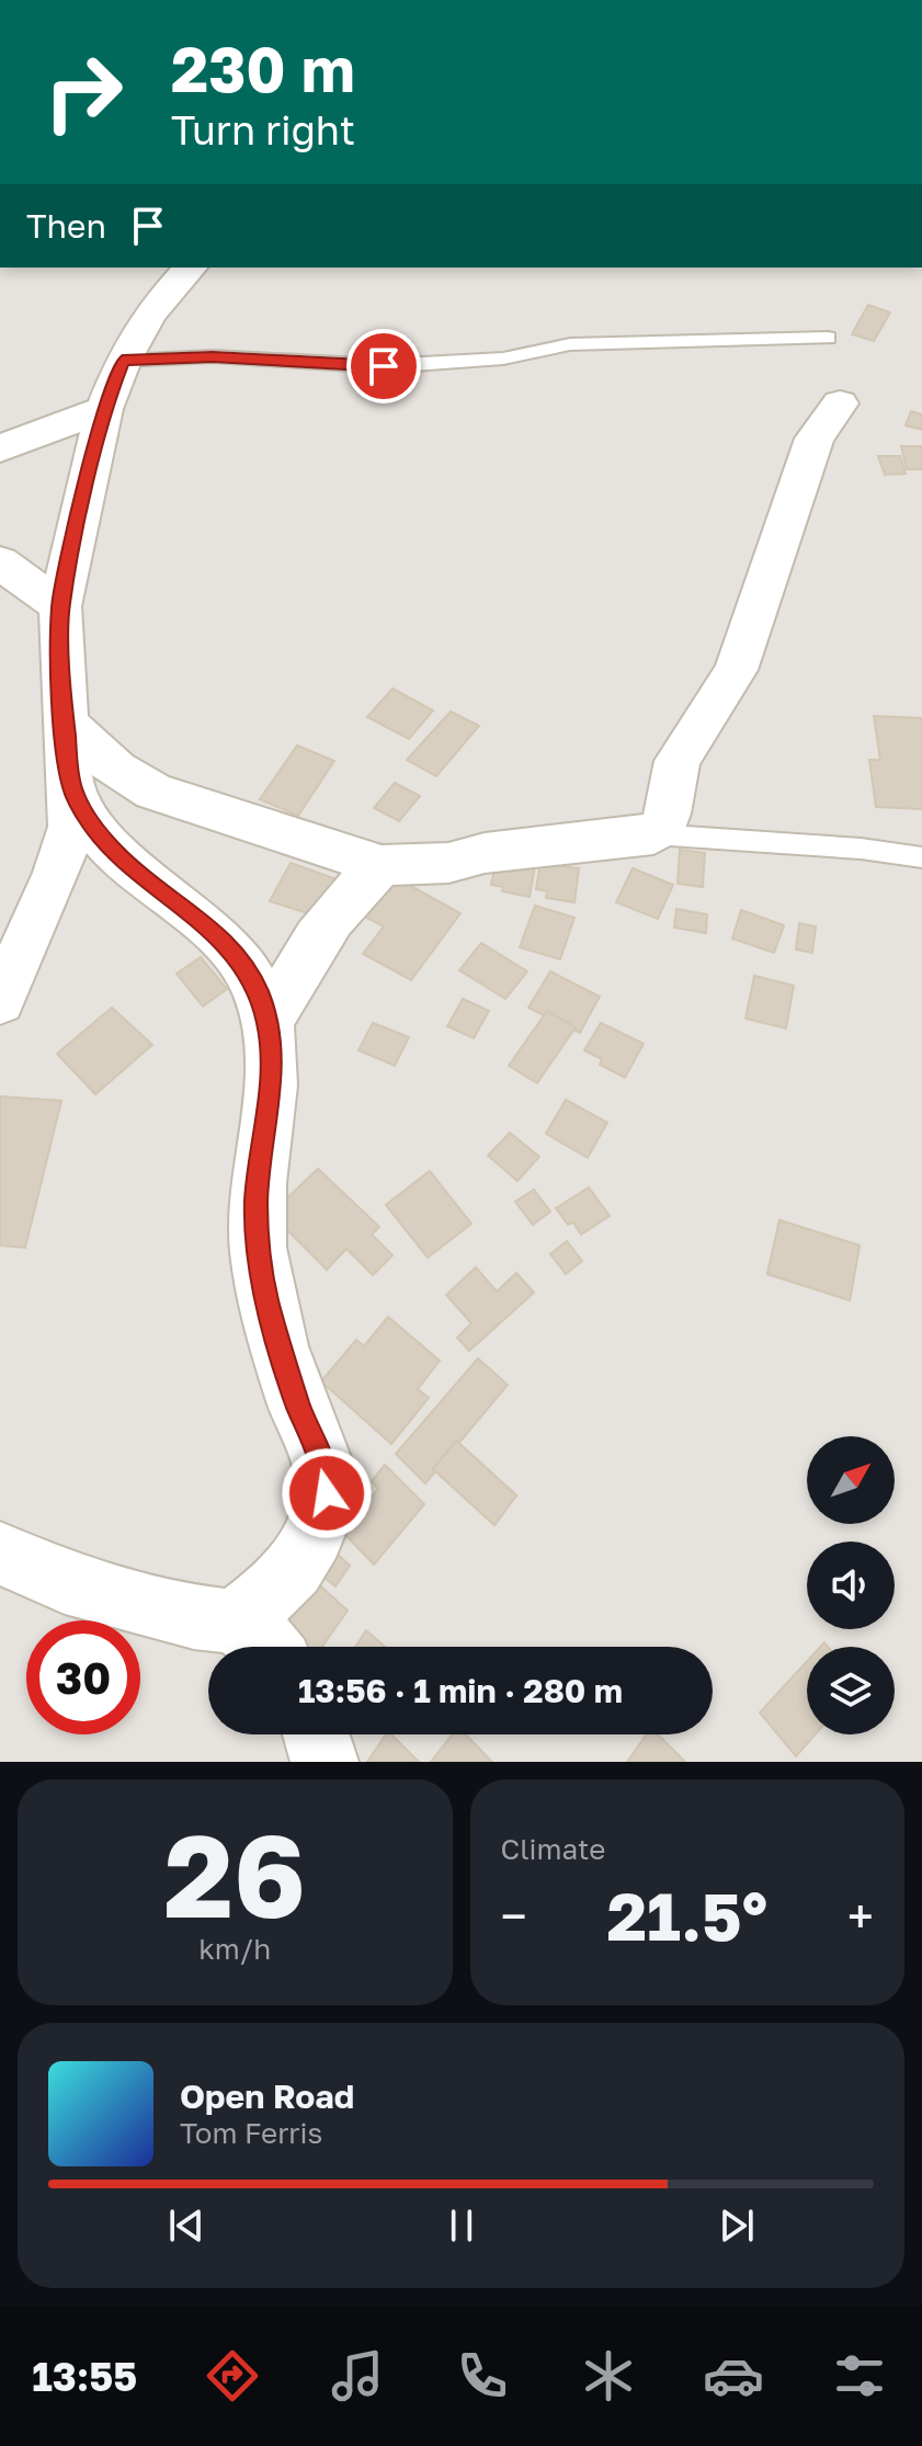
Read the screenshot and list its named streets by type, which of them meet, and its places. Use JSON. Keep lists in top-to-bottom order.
{
  "north": "top right",
  "page": {
    "turn": ["230 m", "Turn right"],
    "then": "Then",
    "limit": "30",
    "trip": "13:56 · 1 min · 280 m",
    "tile": [
      ["26", "km/h"],
      "Climate"
    ],
    "heat": ["−", "21.5°", "+"],
    "song": ["Open Road", "Tom Ferris"],
    "tabs": "13:55"
  }
}
